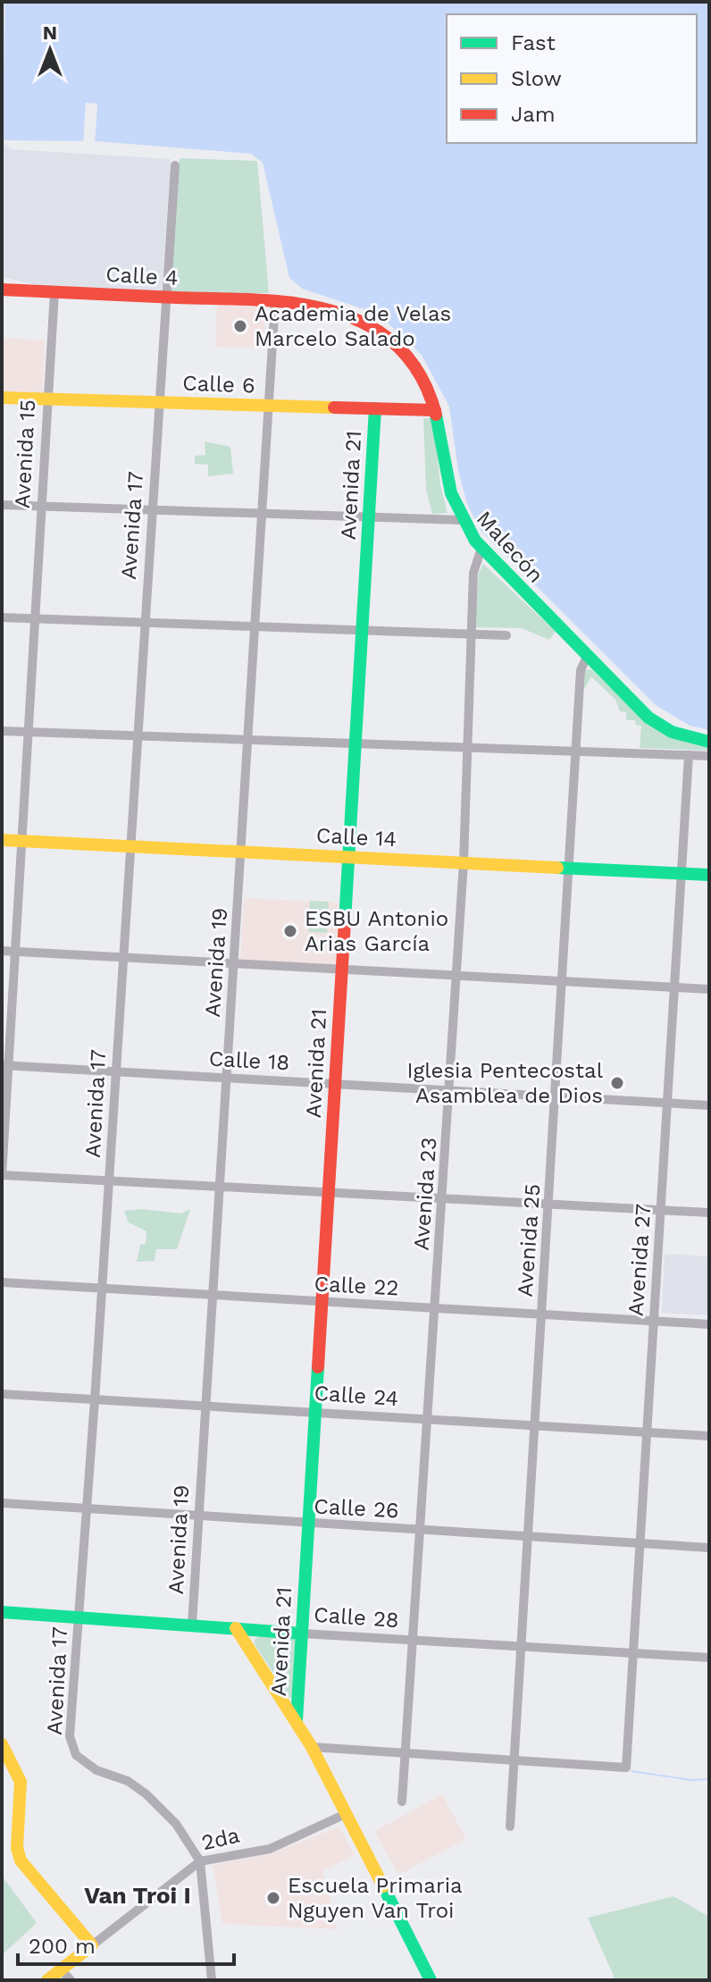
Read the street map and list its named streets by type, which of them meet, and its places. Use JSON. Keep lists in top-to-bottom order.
{
  "streets": {
    "main road": [
      "Calle 4",
      "Calle 6",
      "Avenida 21",
      "Malecón",
      "Calle 14",
      "Calle 28",
      "2da"
    ],
    "street": [
      "Avenida 15",
      "Avenida 17",
      "Avenida 19",
      "Calle 18",
      "Avenida 23",
      "Avenida 25",
      "Avenida 27",
      "Calle 22",
      "Calle 24",
      "Calle 26"
    ]
  },
  "crossings": [
    ["Calle 4", "Avenida 15"],
    ["Calle 4", "Avenida 17"],
    ["Calle 4", "Malecón"],
    ["Calle 4", "Avenida 19"],
    ["Calle 6", "Avenida 15"],
    ["Calle 6", "Avenida 21"],
    ["Calle 6", "Avenida 17"],
    ["Calle 6", "Malecón"],
    ["Calle 6", "Avenida 19"],
    ["Avenida 15", "Calle 14"],
    ["Avenida 15", "Calle 18"],
    ["Avenida 21", "Calle 14"],
    ["Avenida 21", "Calle 18"],
    ["Avenida 21", "Calle 22"],
    ["Avenida 21", "Calle 24"],
    ["Avenida 21", "Calle 26"],
    ["Avenida 21", "Calle 28"],
    ["Avenida 21", "2da"],
    ["Avenida 17", "Calle 14"],
    ["Avenida 17", "Calle 18"],
    ["Avenida 17", "Calle 22"],
    ["Avenida 17", "Calle 24"],
    ["Avenida 17", "Calle 26"],
    ["Avenida 17", "Calle 28"],
    ["Avenida 17", "2da"],
    ["Malecón", "Avenida 19"],
    ["Malecón", "Avenida 23"],
    ["Malecón", "Avenida 25"],
    ["Calle 14", "Avenida 19"],
    ["Calle 14", "Avenida 23"],
    ["Calle 14", "Avenida 25"],
    ["Calle 14", "Avenida 27"],
    ["Avenida 19", "Calle 18"],
    ["Avenida 19", "Calle 22"],
    ["Avenida 19", "Calle 24"],
    ["Avenida 19", "Calle 26"],
    ["Avenida 19", "Calle 28"],
    ["Calle 18", "Avenida 23"],
    ["Calle 18", "Avenida 25"],
    ["Calle 18", "Avenida 27"],
    ["Avenida 23", "Calle 22"],
    ["Avenida 23", "Calle 24"],
    ["Avenida 23", "Calle 26"],
    ["Avenida 23", "Calle 28"],
    ["Avenida 25", "Avenida 27"],
    ["Avenida 25", "Calle 22"],
    ["Avenida 25", "Calle 24"],
    ["Avenida 25", "Calle 26"],
    ["Avenida 25", "Calle 28"],
    ["Avenida 27", "Calle 22"],
    ["Avenida 27", "Calle 24"],
    ["Avenida 27", "Calle 26"],
    ["Avenida 27", "Calle 28"]
  ],
  "districts": ["Van Troi I"],
  "places": [
    "Academia de Velas Marcelo Salado",
    "ESBU Antonio Arias García",
    "Iglesia Pentecostal Asamblea de Dios",
    "Escuela Primaria Nguyen Van Troi"
  ],
  "legend": ["Fast", "Slow", "Jam"],
  "scale_bar": "200 m",
  "north": "top"
}
